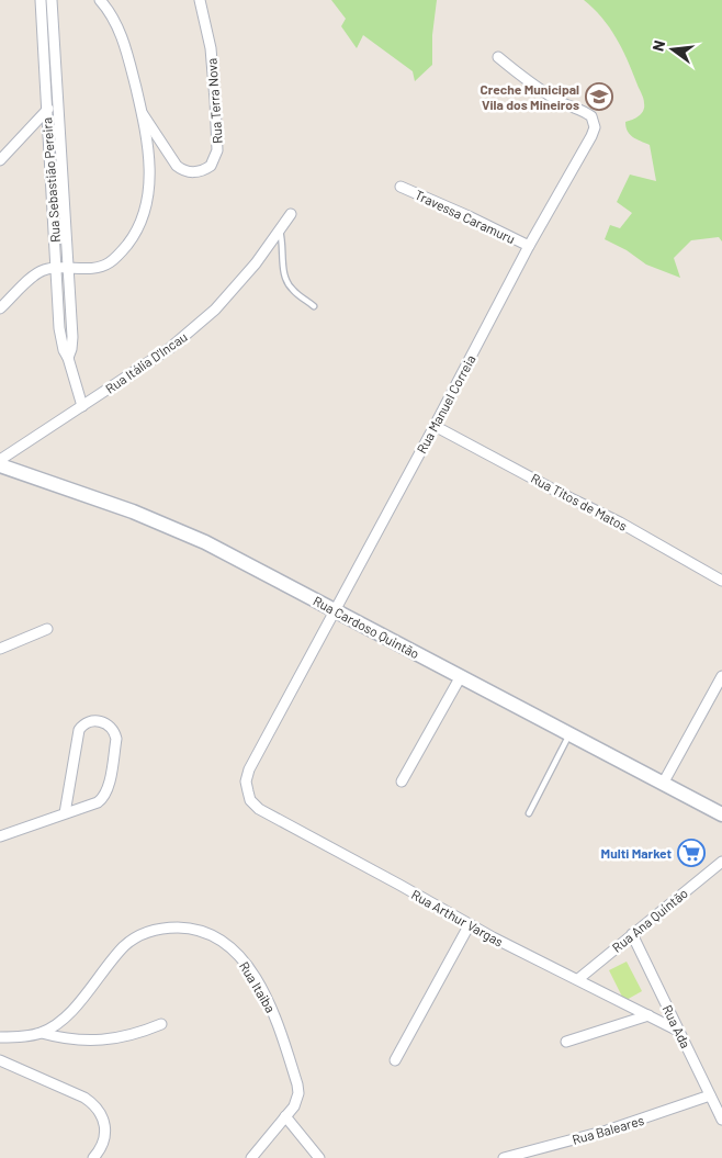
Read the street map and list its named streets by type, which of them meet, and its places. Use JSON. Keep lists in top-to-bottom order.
{
  "streets": {
    "street": [
      "Rua Terra Nova",
      "Rua Sebastião Pereira",
      "Travessa Caramuru",
      "Rua Itália D'Incau",
      "Rua Manuel Correia",
      "Rua Titos de Matos",
      "Rua Cardoso Quintão",
      "Rua Arthur Vargas",
      "Rua Ana Quintão",
      "Rua Itaiba",
      "Rua Ada",
      "Rua Baleares"
    ]
  },
  "crossings": [
    ["Rua Sebastião Pereira", "Rua Itália D'Incau"],
    ["Travessa Caramuru", "Rua Manuel Correia"],
    ["Rua Manuel Correia", "Rua Titos de Matos"],
    ["Rua Manuel Correia", "Rua Cardoso Quintão"],
    ["Rua Manuel Correia", "Rua Arthur Vargas"],
    ["Rua Arthur Vargas", "Rua Ana Quintão"],
    ["Rua Arthur Vargas", "Rua Ada"],
    ["Rua Ana Quintão", "Rua Ada"],
    ["Rua Ada", "Rua Baleares"]
  ],
  "places": {
    "school or university": ["Creche Municipal Vila dos Mineiros"],
    "supermarket": ["Multi Market"]
  },
  "north": "left"
}
